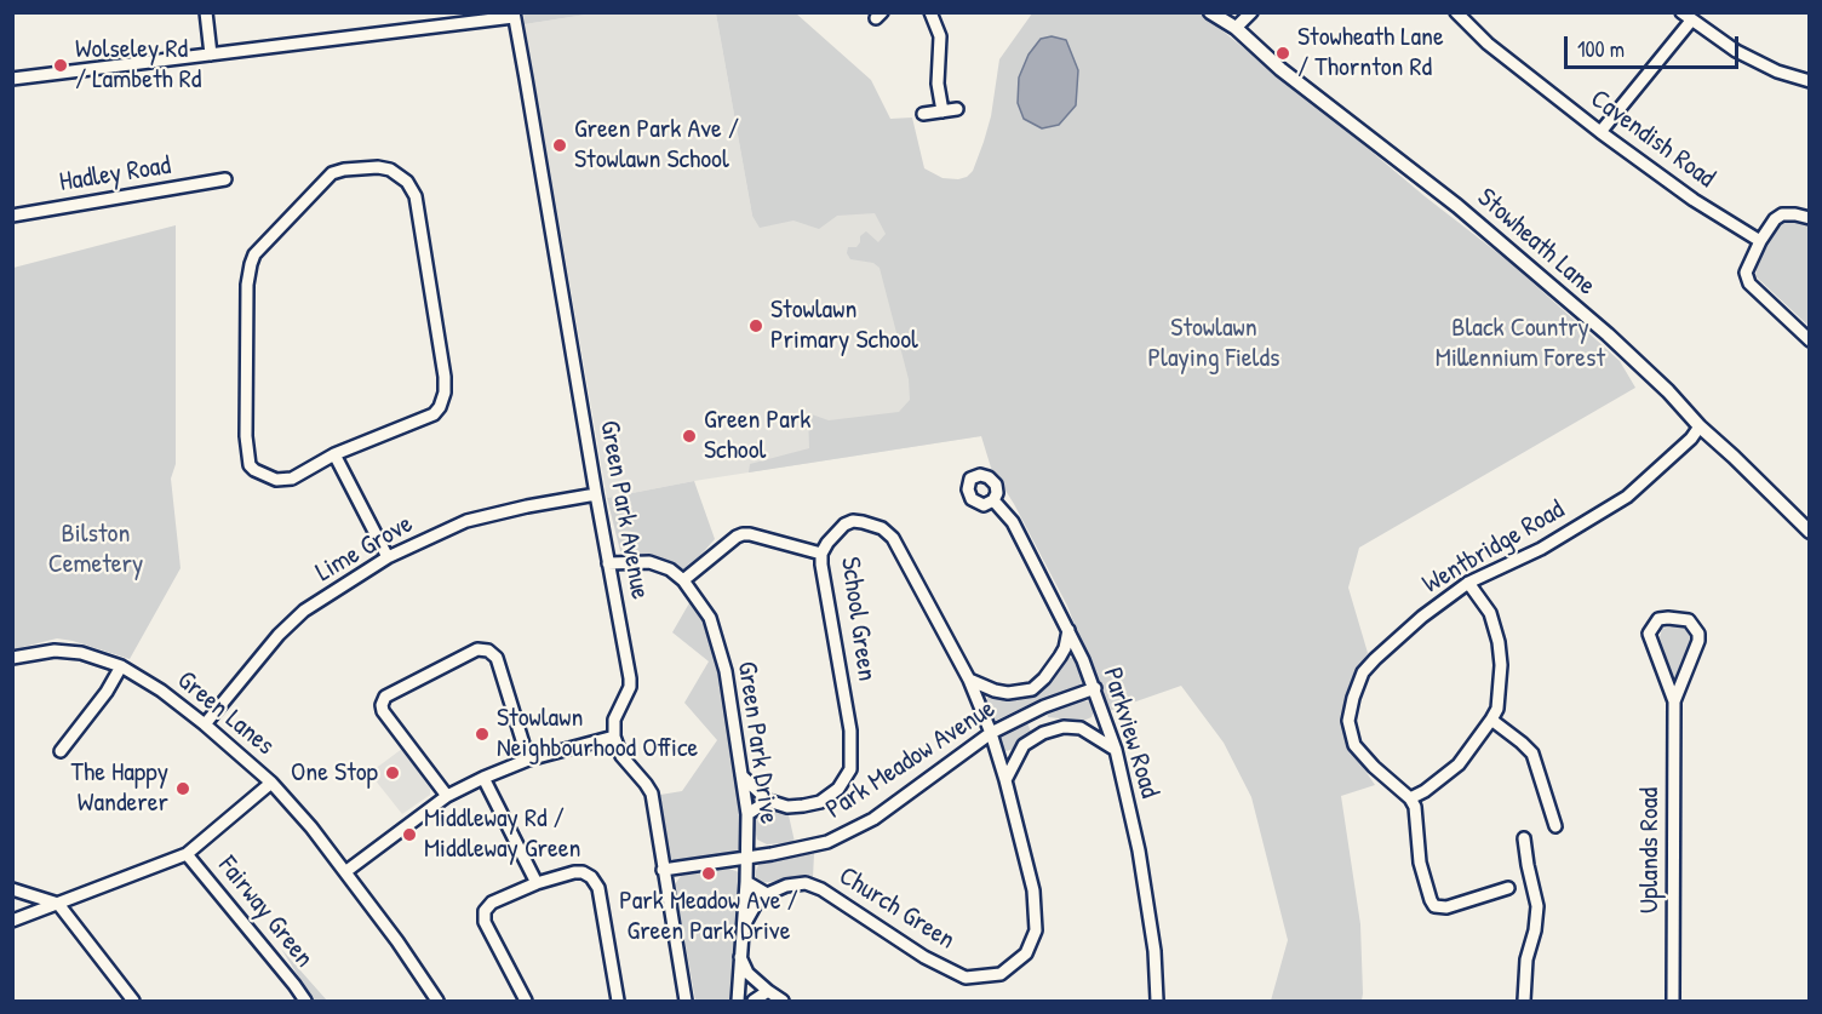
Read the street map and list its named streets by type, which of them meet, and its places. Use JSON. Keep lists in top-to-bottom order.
{
  "streets": {
    "street": [
      "Cavendish Road",
      "Hadley Road",
      "Stowheath Lane",
      "Green Park Avenue",
      "Wentbridge Road",
      "Lime Grove",
      "School Green",
      "Green Lanes",
      "Parkview Road",
      "Green Park Drive",
      "Park Meadow Avenue",
      "Uplands Road",
      "Church Green",
      "Fairway Green"
    ]
  },
  "crossings": [
    ["Stowheath Lane", "Wentbridge Road"],
    ["Green Park Avenue", "Lime Grove"],
    ["Green Park Avenue", "Green Park Drive"],
    ["Lime Grove", "Green Lanes"],
    ["School Green", "Park Meadow Avenue"],
    ["School Green", "Church Green"],
    ["Parkview Road", "Park Meadow Avenue"],
    ["Green Park Drive", "Park Meadow Avenue"],
    ["Park Meadow Avenue", "Church Green"]
  ],
  "parks": ["Stowlawn Playing Fields", "Black Country Millennium Forest", "Bilston Cemetery"],
  "places": [
    "Stowheath Lane / Thornton Rd",
    "Wolseley Rd / Lambeth Rd",
    "Green Park Ave / Stowlawn School",
    "Stowlawn Primary School",
    "Green Park School",
    "Stowlawn Neighbourhood Office",
    "One Stop",
    "The Happy Wanderer",
    "Middleway Rd / Middleway Green",
    "Park Meadow Ave / Green Park Drive"
  ],
  "scale_bar": "100 m"
}
